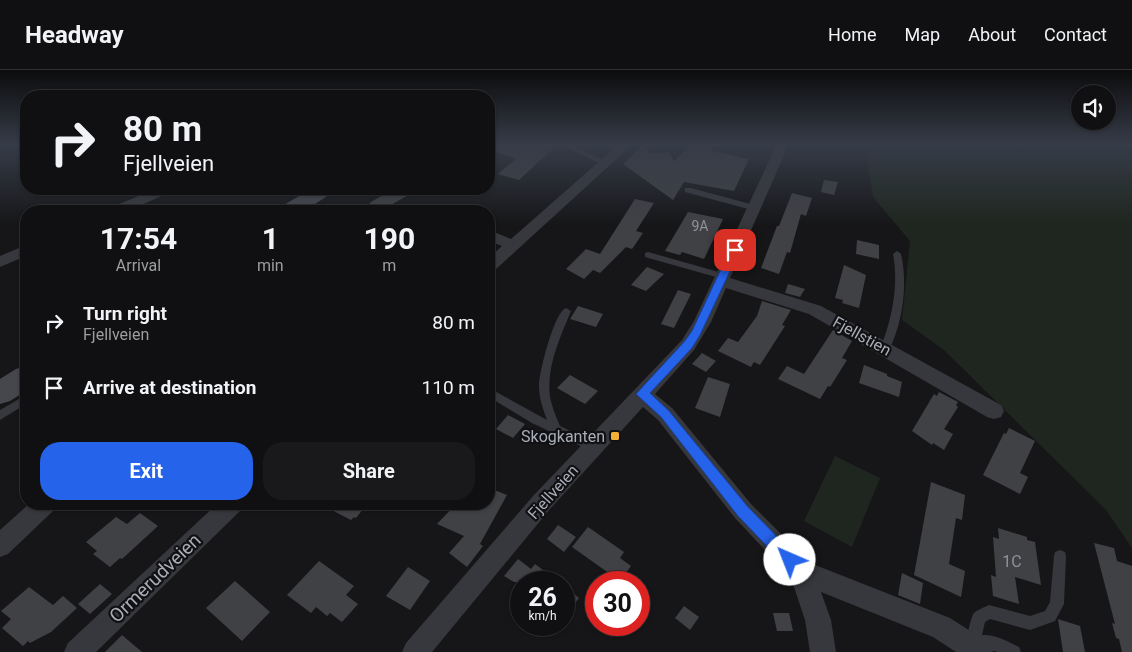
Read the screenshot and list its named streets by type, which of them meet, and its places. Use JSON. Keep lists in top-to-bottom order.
{
  "streets": {
    "street": ["Fjellstien", "Fjellveien", "Ormerudveien"]
  },
  "crossings": [
    ["Fjellstien", "Fjellveien"]
  ],
  "places": {
    "transit": ["Skogkanten"]
  },
  "house_numbers": ["9A", "1C"],
  "page": {
    "header": "Headway",
    "nav": [
      "Home",
      "Map",
      "About",
      "Contact"
    ],
    "turn": ["80 m", "Fjellveien"],
    "eta": [
      "17:54",
      "Arrival",
      "1",
      "min",
      "190",
      "m"
    ],
    "list": [
      {
        "name": "Turn right",
        "note": "Fjellveien",
        "value": "80 m"
      },
      {
        "name": "Arrive at destination",
        "value": "110 m"
      }
    ],
    "buttons": ["Exit", "Share"],
    "speed": "26 km/h",
    "limit": "30"
  }
}
